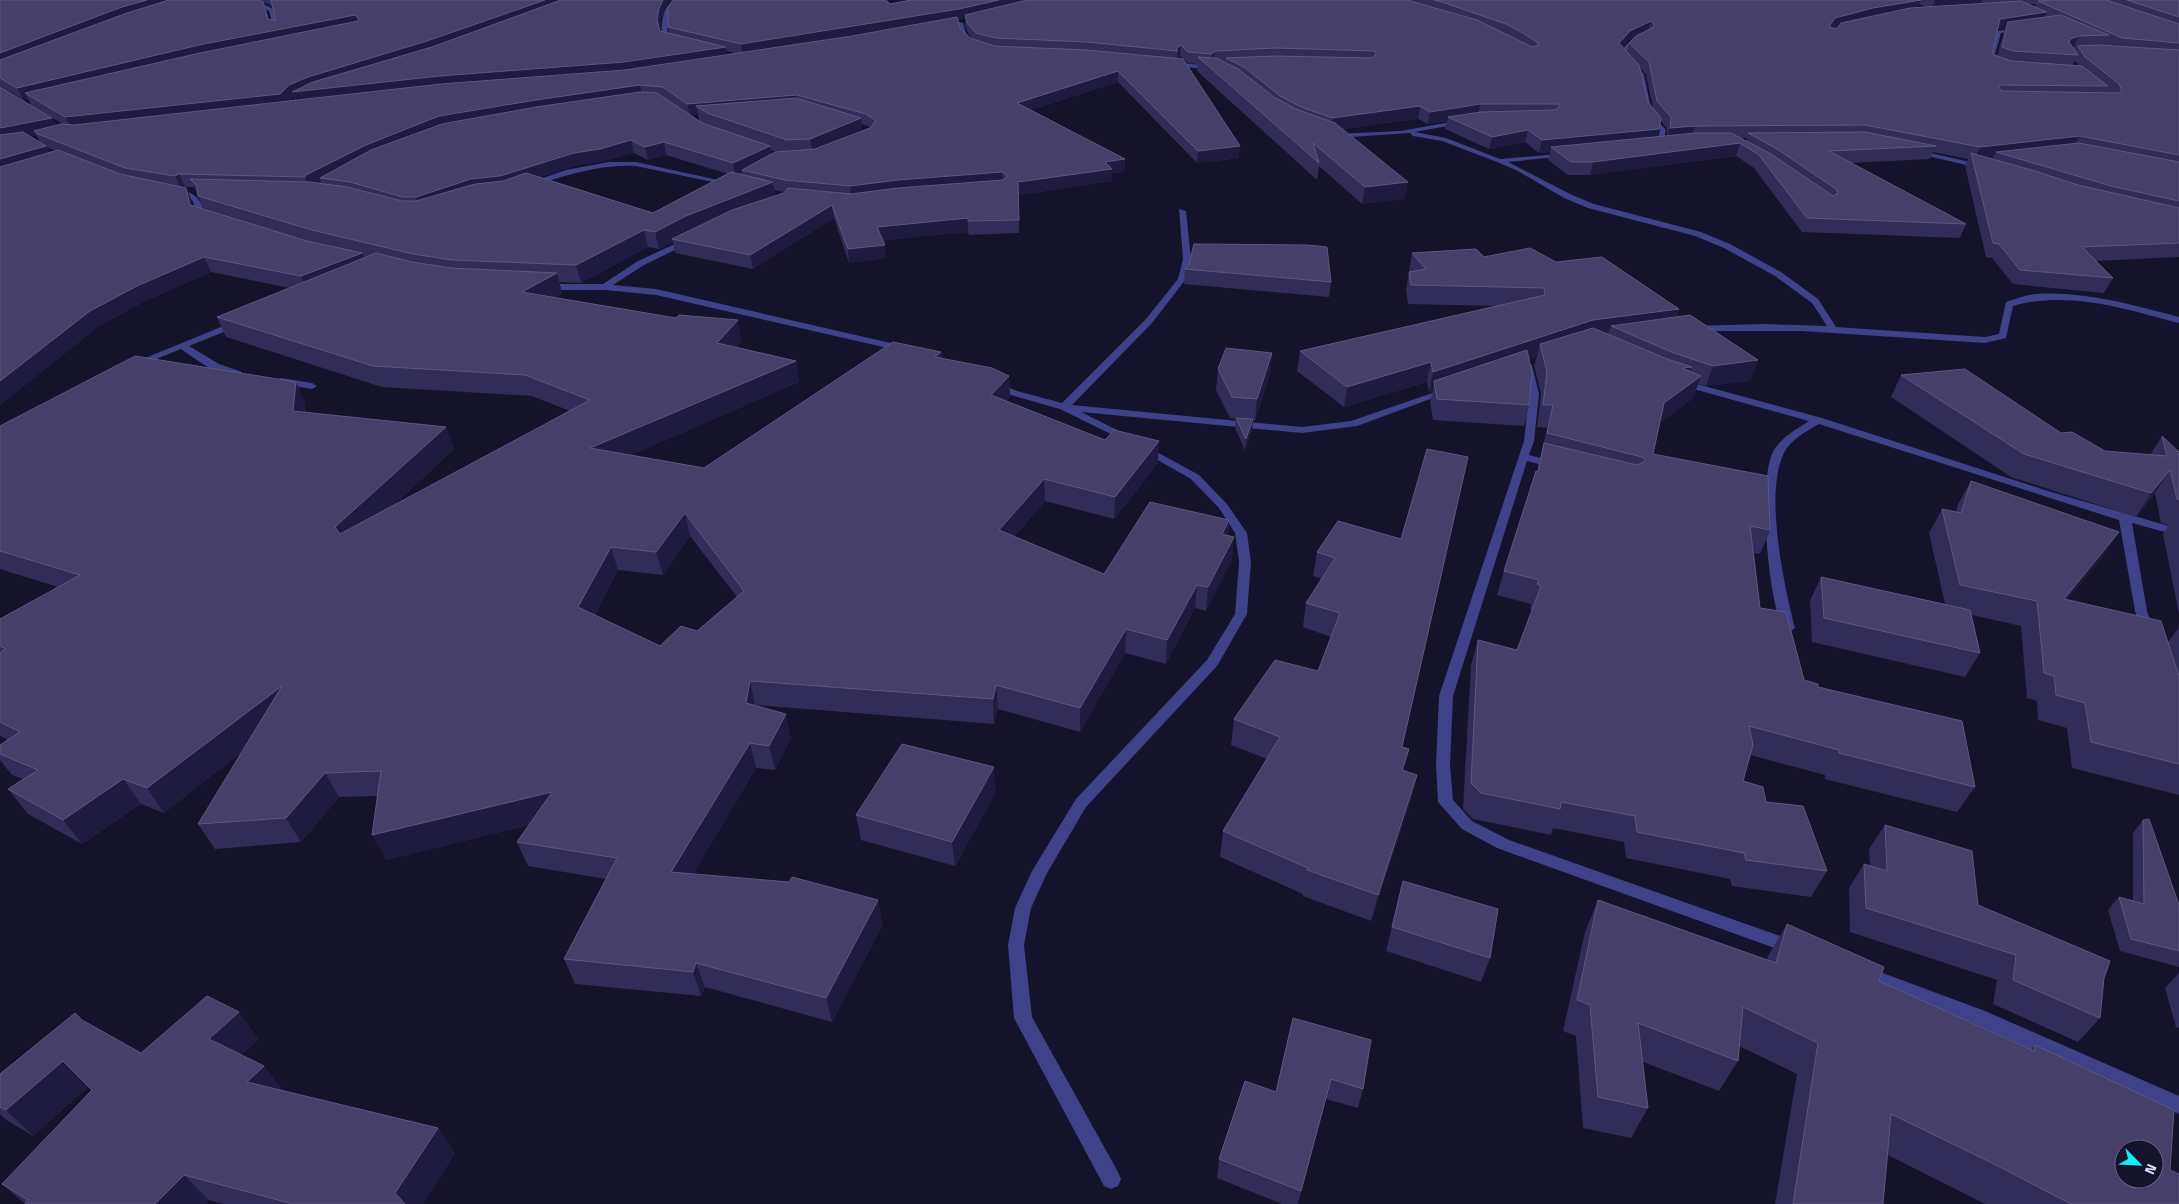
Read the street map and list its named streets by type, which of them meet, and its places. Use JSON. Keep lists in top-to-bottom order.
{
  "north": "bottom right"
}
